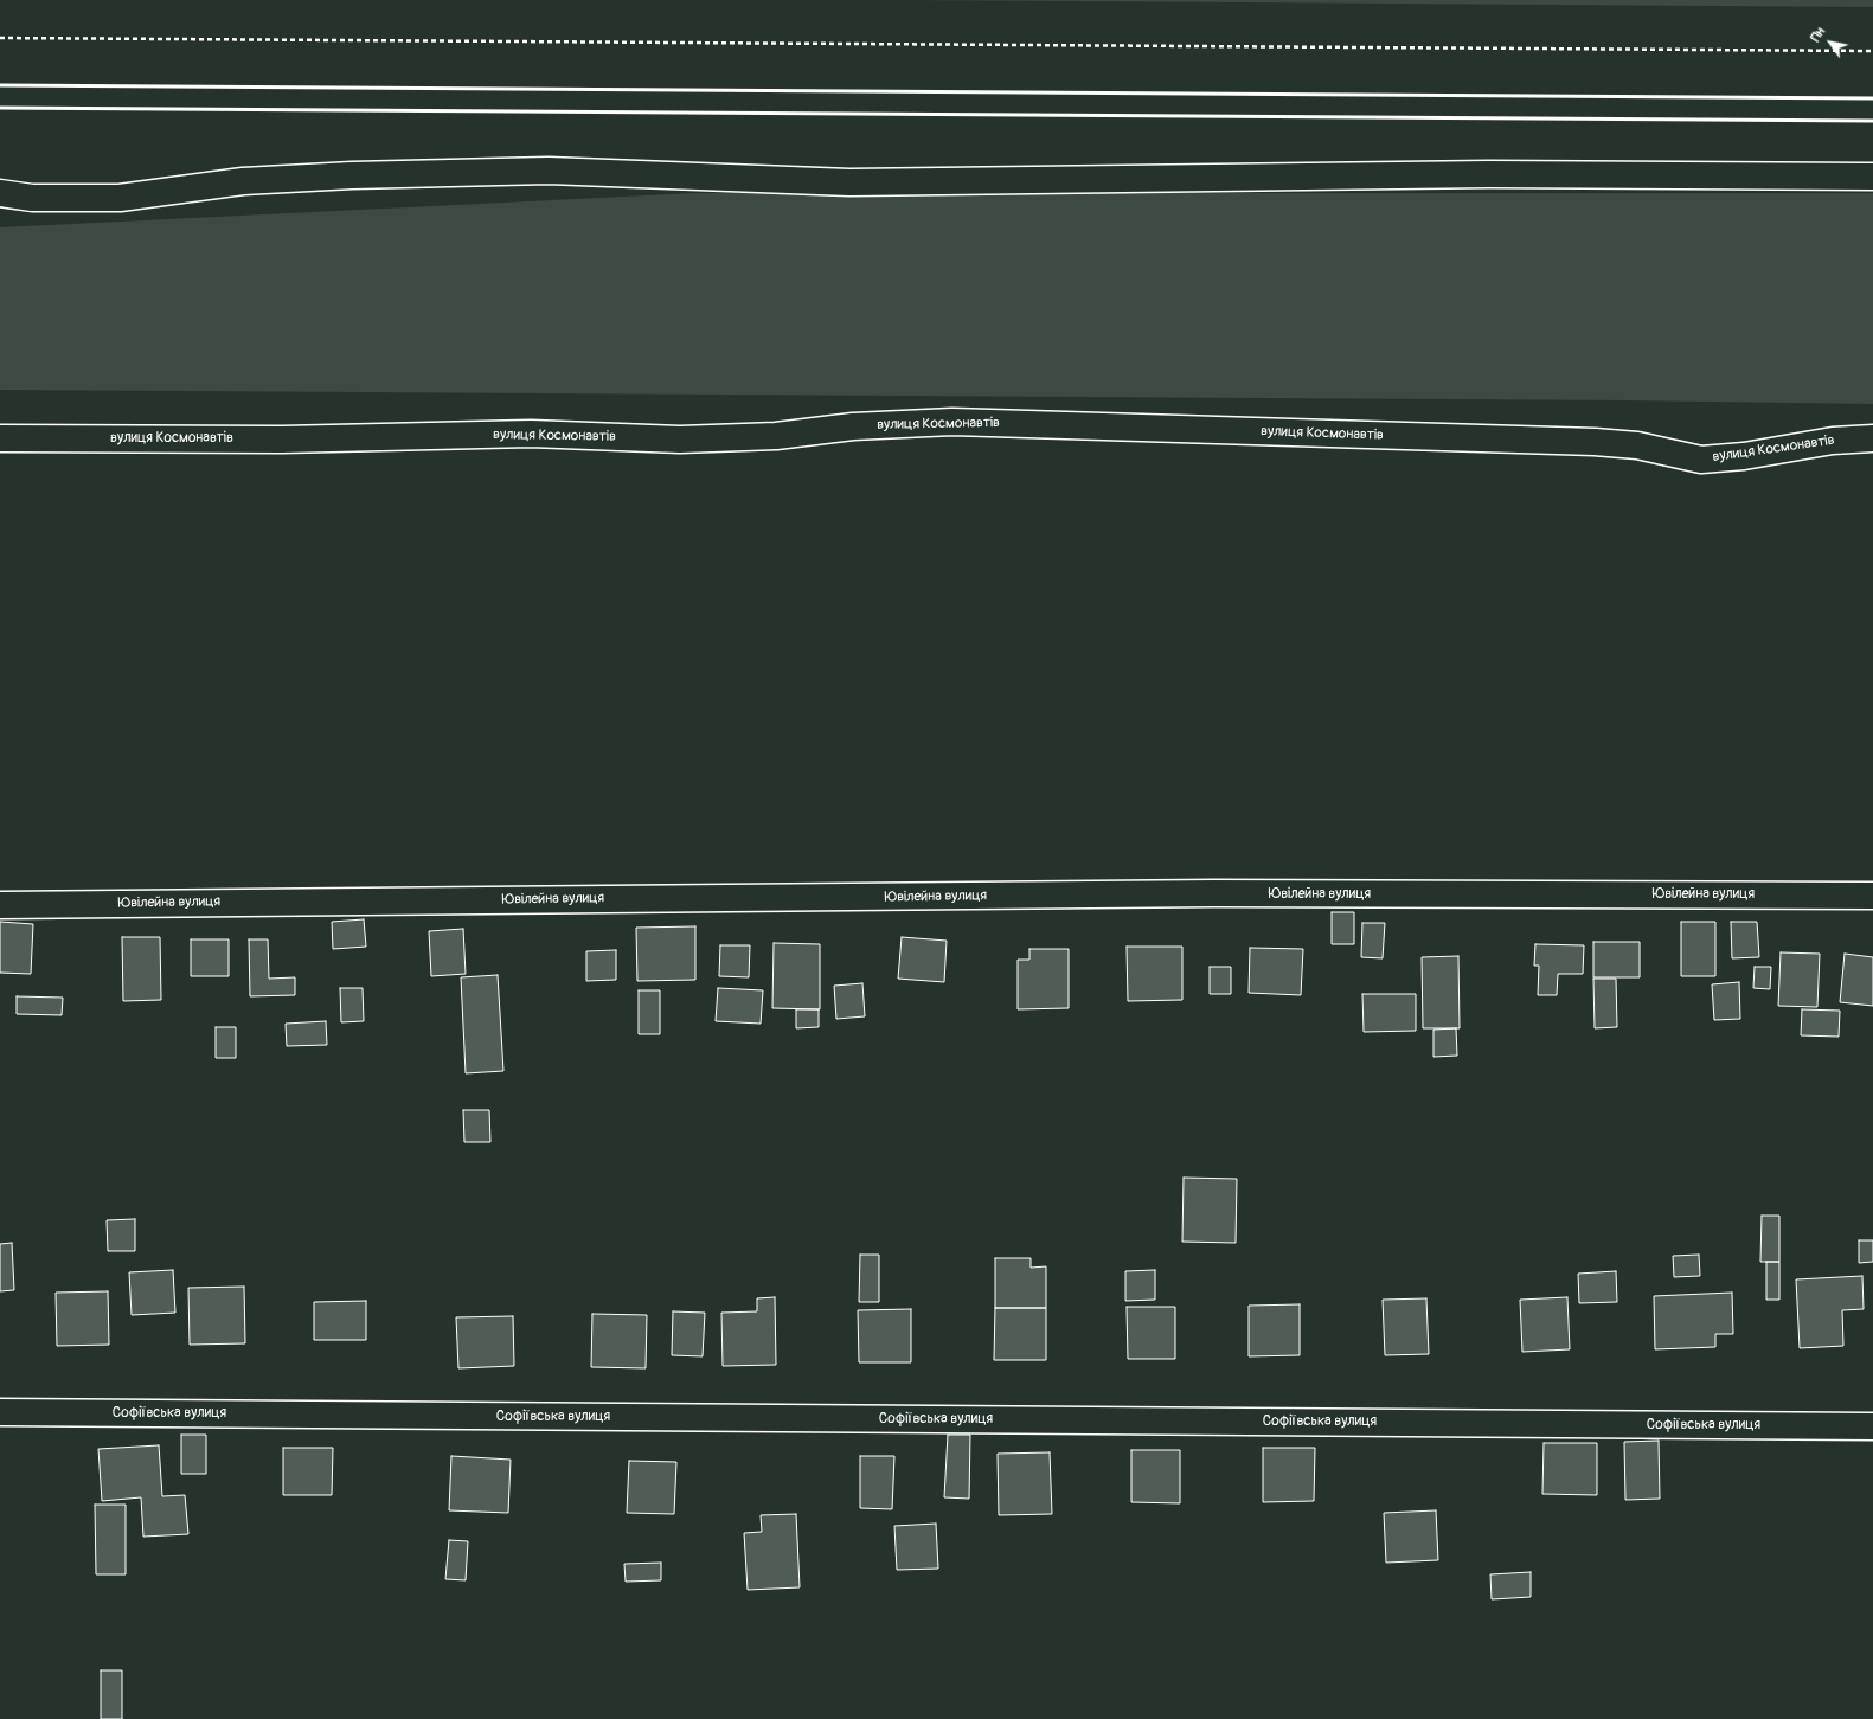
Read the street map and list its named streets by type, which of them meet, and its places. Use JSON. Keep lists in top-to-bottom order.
{
  "streets": {
    "street": ["вулиця Космонавтів", "Ювілейна вулиця", "Софіївська вулиця"]
  },
  "north": "top left"
}
